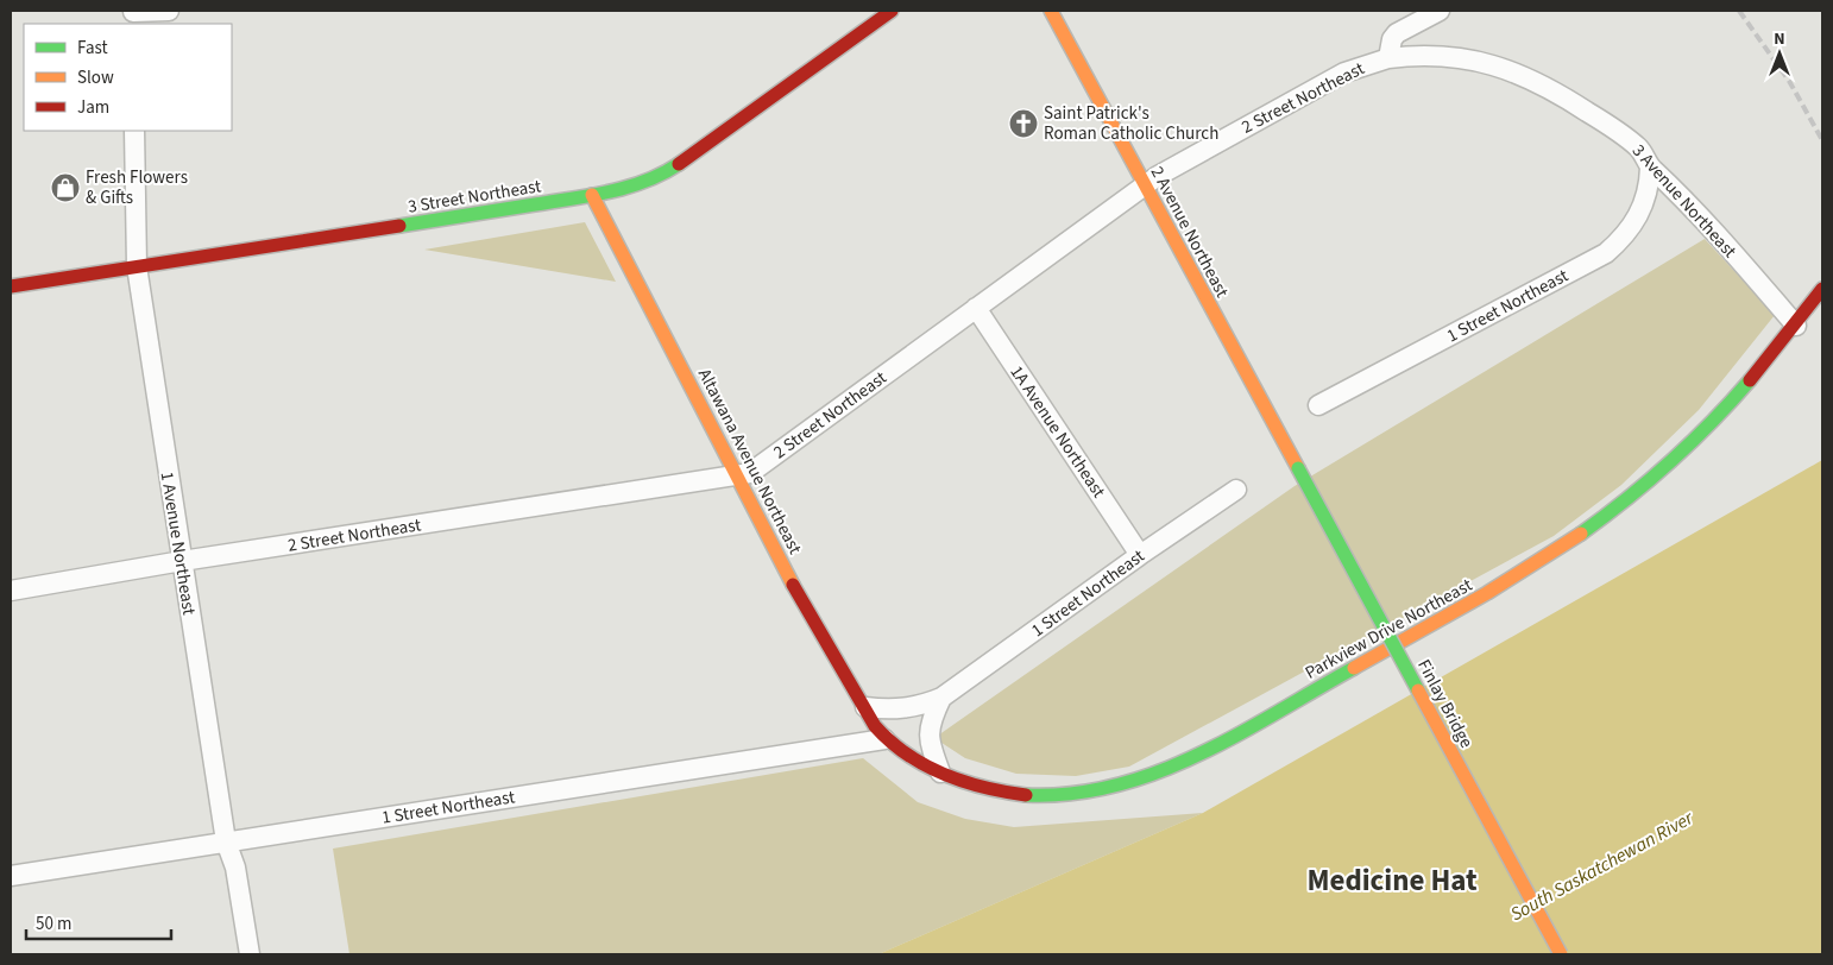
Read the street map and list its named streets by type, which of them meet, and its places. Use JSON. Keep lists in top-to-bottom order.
{
  "streets": {
    "street": [
      "2 Street Northeast",
      "3 Street Northeast",
      "3 Avenue Northeast",
      "2 Avenue Northeast",
      "1 Street Northeast",
      "1A Avenue Northeast",
      "Altawana Avenue Northeast",
      "1 Avenue Northeast",
      "Parkview Drive Northeast",
      "Finlay Bridge"
    ]
  },
  "crossings": [
    ["2 Street Northeast", "3 Avenue Northeast"],
    ["2 Street Northeast", "2 Avenue Northeast"],
    ["2 Street Northeast", "1A Avenue Northeast"],
    ["2 Street Northeast", "Altawana Avenue Northeast"],
    ["2 Street Northeast", "1 Avenue Northeast"],
    ["3 Street Northeast", "Altawana Avenue Northeast"],
    ["3 Street Northeast", "1 Avenue Northeast"],
    ["3 Avenue Northeast", "1 Street Northeast"],
    ["3 Avenue Northeast", "Parkview Drive Northeast"],
    ["2 Avenue Northeast", "Finlay Bridge"],
    ["1 Street Northeast", "1A Avenue Northeast"],
    ["1 Street Northeast", "Altawana Avenue Northeast"],
    ["1 Street Northeast", "1 Avenue Northeast"],
    ["1 Street Northeast", "Parkview Drive Northeast"],
    ["Altawana Avenue Northeast", "Parkview Drive Northeast"]
  ],
  "districts": ["Medicine Hat"],
  "water": ["South Saskatchewan River"],
  "places": {
    "church": ["Saint Patrick's Roman Catholic Church"],
    "shop": ["Fresh Flowers & Gifts"]
  },
  "legend": ["Fast", "Slow", "Jam"],
  "scale_bar": "50 m",
  "north": "top"
}
